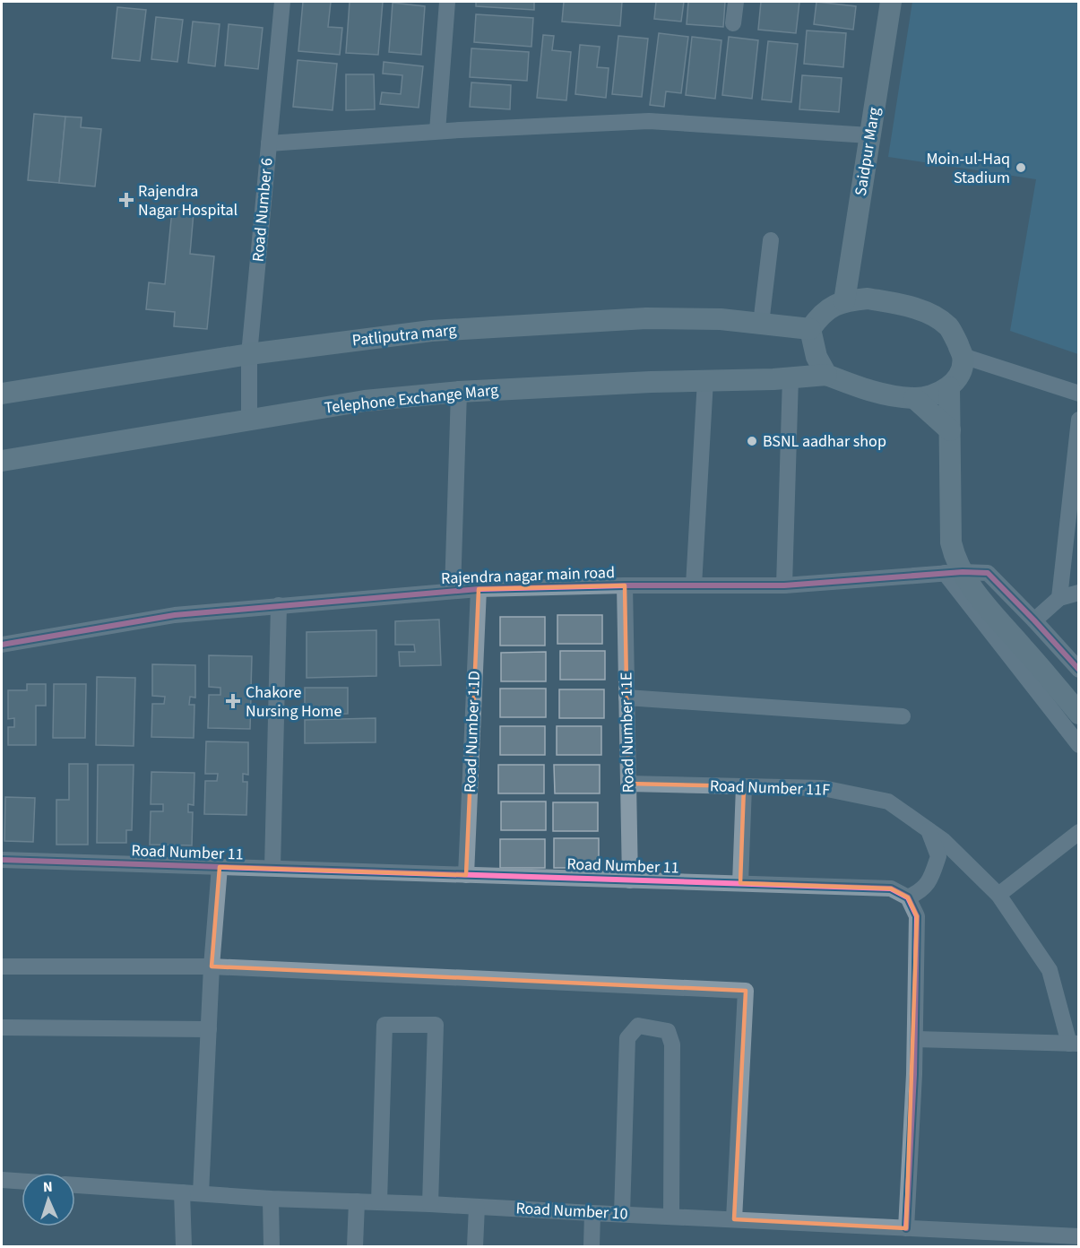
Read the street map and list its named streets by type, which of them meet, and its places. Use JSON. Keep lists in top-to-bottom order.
{
  "streets": {
    "main road": ["Saidpur Marg", "Patliputra marg", "Telephone Exchange Marg"],
    "street": [
      "Road Number 6",
      "Rajendra nagar main road",
      "Road Number 11D",
      "Road Number 11E",
      "Road Number 11F",
      "Road Number 11",
      "Road Number 10"
    ]
  },
  "crossings": [
    ["Saidpur Marg", "Patliputra marg"],
    ["Saidpur Marg", "Telephone Exchange Marg"],
    ["Road Number 6", "Patliputra marg"],
    ["Road Number 6", "Telephone Exchange Marg"],
    ["Patliputra marg", "Telephone Exchange Marg"],
    ["Rajendra nagar main road", "Road Number 11D"],
    ["Rajendra nagar main road", "Road Number 11E"],
    ["Road Number 11D", "Road Number 11"],
    ["Road Number 11E", "Road Number 11F"],
    ["Road Number 11E", "Road Number 11"]
  ],
  "places": {
    "other": ["Moin-ul-Haq Stadium", "BSNL aadhar shop"],
    "health": ["Rajendra Nagar Hospital", "Chakore Nursing Home"]
  },
  "north": "top"
}
